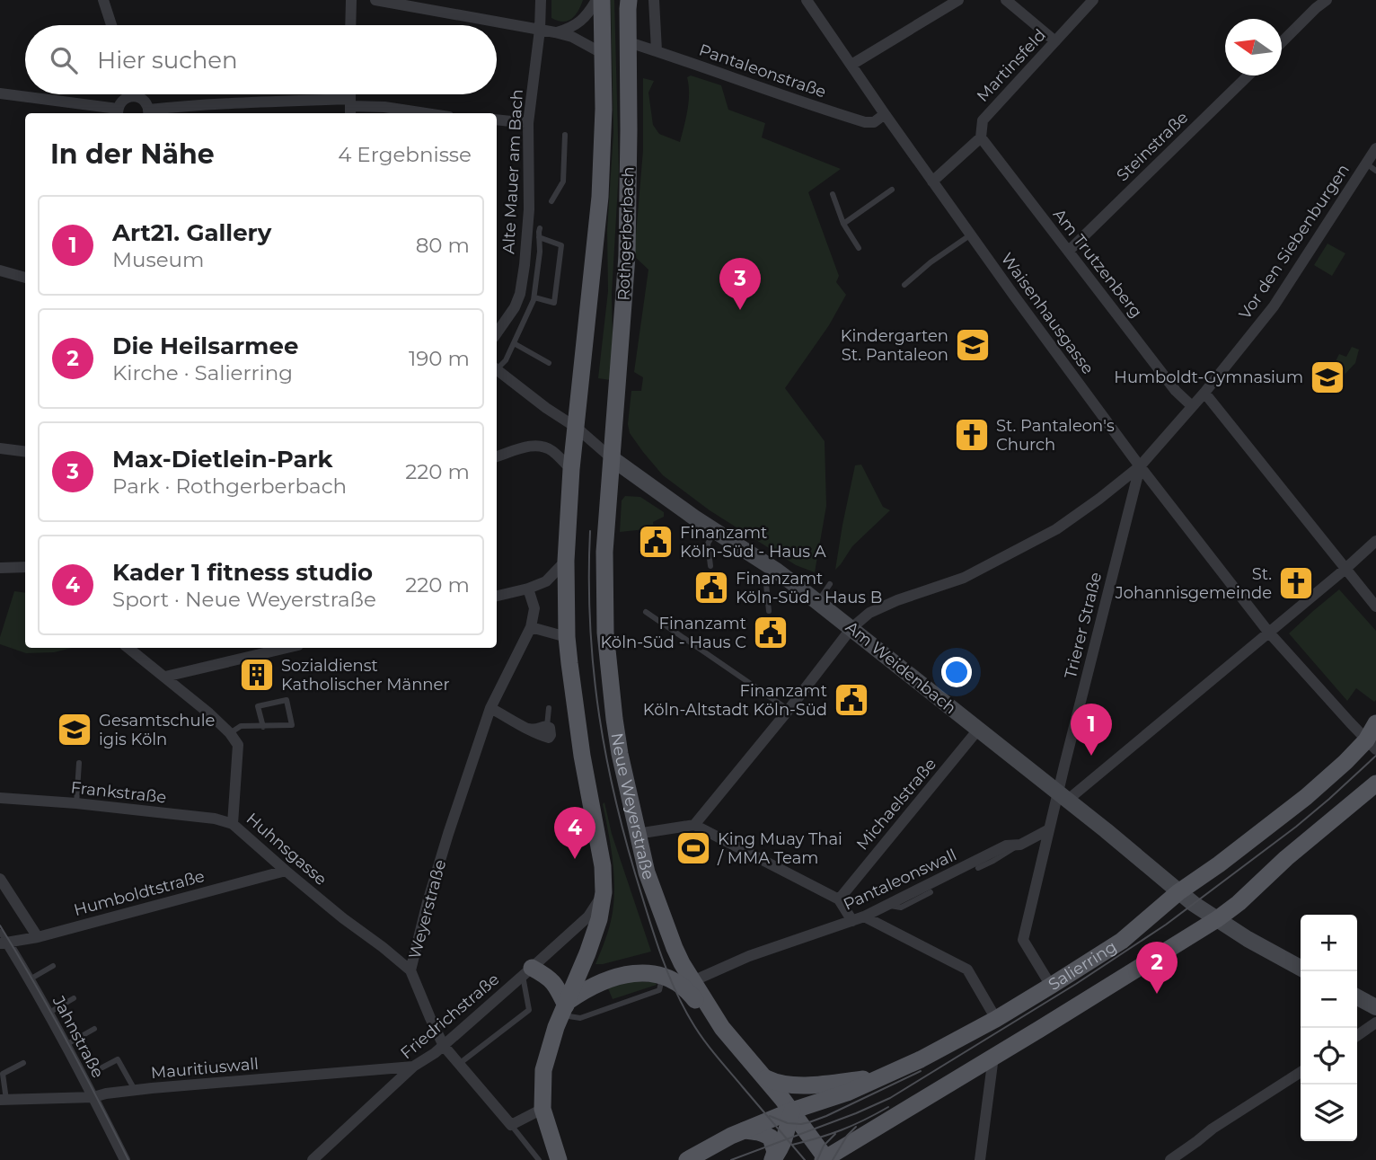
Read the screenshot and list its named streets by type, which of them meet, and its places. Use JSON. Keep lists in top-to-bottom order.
{
  "streets": {
    "main road": ["Rothgerberbach", "Neue Weyerstraße", "Salierring"],
    "street": [
      "Martinsfeld",
      "Pantaleonstraße",
      "Steinstraße",
      "Alte Mauer am Bach",
      "Vor den Siebenburgen",
      "Am Trutzenberg",
      "Waisenhausgasse",
      "Trierer Straße",
      "Am Weidenbach",
      "Frankstraße",
      "Michaelstraße",
      "Huhnsgasse",
      "Pantaleonswall",
      "Humboldtstraße",
      "Weyerstraße",
      "Friedrichstraße",
      "Jahnstraße",
      "Mauritiuswall"
    ]
  },
  "crossings": [
    ["Martinsfeld", "Am Trutzenberg"],
    ["Martinsfeld", "Waisenhausgasse"],
    ["Pantaleonstraße", "Rothgerberbach"],
    ["Pantaleonstraße", "Waisenhausgasse"],
    ["Steinstraße", "Am Trutzenberg"],
    ["Rothgerberbach", "Am Weidenbach"],
    ["Rothgerberbach", "Neue Weyerstraße"],
    ["Vor den Siebenburgen", "Am Trutzenberg"],
    ["Vor den Siebenburgen", "Waisenhausgasse"],
    ["Vor den Siebenburgen", "Trierer Straße"],
    ["Vor den Siebenburgen", "Am Weidenbach"],
    ["Waisenhausgasse", "Trierer Straße"],
    ["Waisenhausgasse", "Salierring"],
    ["Trierer Straße", "Am Weidenbach"],
    ["Am Weidenbach", "Michaelstraße"],
    ["Am Weidenbach", "Neue Weyerstraße"],
    ["Am Weidenbach", "Salierring"],
    ["Frankstraße", "Huhnsgasse"],
    ["Neue Weyerstraße", "Pantaleonswall"],
    ["Neue Weyerstraße", "Salierring"],
    ["Huhnsgasse", "Humboldtstraße"],
    ["Huhnsgasse", "Weyerstraße"],
    ["Humboldtstraße", "Jahnstraße"],
    ["Weyerstraße", "Friedrichstraße"],
    ["Friedrichstraße", "Mauritiuswall"],
    ["Jahnstraße", "Mauritiuswall"]
  ],
  "places": {
    "school or university": ["Kindergarten St. Pantaleon", "Humboldt-Gymnasium", "Gesamtschule igis Köln"],
    "church": ["St. Pantaleon's Church", "St. Johannisgemeinde"],
    "public building": [
      "Finanzamt Köln-Süd - Haus A",
      "Finanzamt Köln-Süd - Haus B",
      "Finanzamt Köln-Süd - Haus C",
      "Finanzamt Köln-Altstadt Köln-Süd"
    ],
    "building": ["Sozialdienst Katholischer Männer"],
    "sports": ["King Muay Thai / MMA Team"]
  },
  "north": "left",
  "page": {
    "search": "Hier suchen",
    "heading": ["In der Nähe", "4 Ergebnisse"],
    "list": [
      {
        "mark": "1",
        "name": "Art21. Gallery",
        "note": "Museum",
        "value": "80 m"
      },
      {
        "mark": "2",
        "name": "Die Heilsarmee",
        "note": "Kirche · Salierring",
        "value": "190 m"
      },
      {
        "mark": "3",
        "name": "Max-Dietlein-Park",
        "note": "Park · Rothgerberbach",
        "value": "220 m"
      },
      {
        "mark": "4",
        "name": "Kader 1 fitness studio",
        "note": "Sport · Neue Weyerstraße",
        "value": "220 m"
      }
    ],
    "pins": [
      "3",
      "1",
      "4",
      "2"
    ],
    "map_buttons": ["+", "−"]
  }
}
